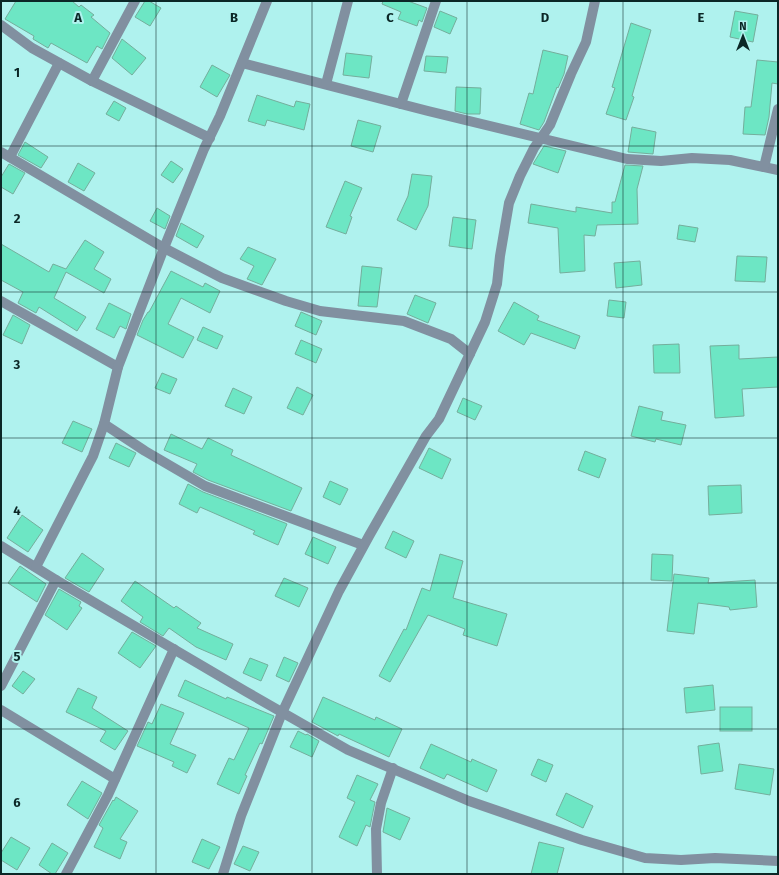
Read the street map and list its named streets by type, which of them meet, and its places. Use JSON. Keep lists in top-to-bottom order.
{
  "north": "top",
  "grid": {
    "columns": [
      "A",
      "B",
      "C",
      "D",
      "E"
    ],
    "rows": [
      "1",
      "2",
      "3",
      "4",
      "5",
      "6"
    ]
  }
}
